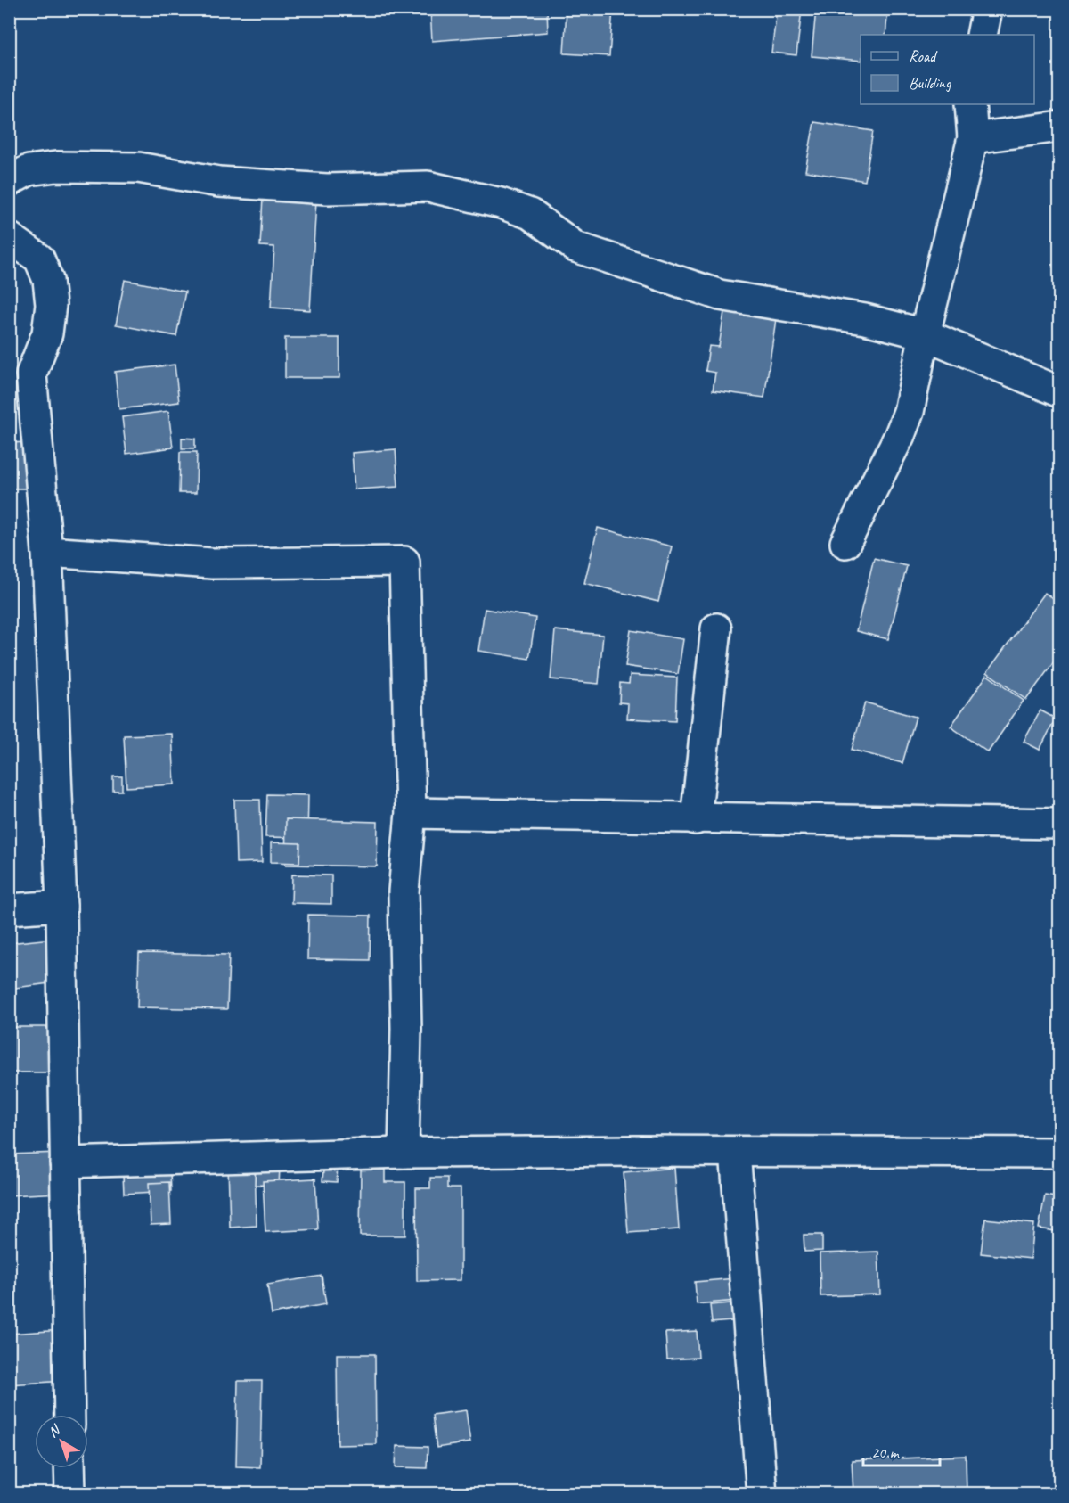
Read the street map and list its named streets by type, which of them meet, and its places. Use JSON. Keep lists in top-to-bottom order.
{
  "legend": ["Road", "Building"],
  "scale_bar": "20 m",
  "north": "top left"
}
